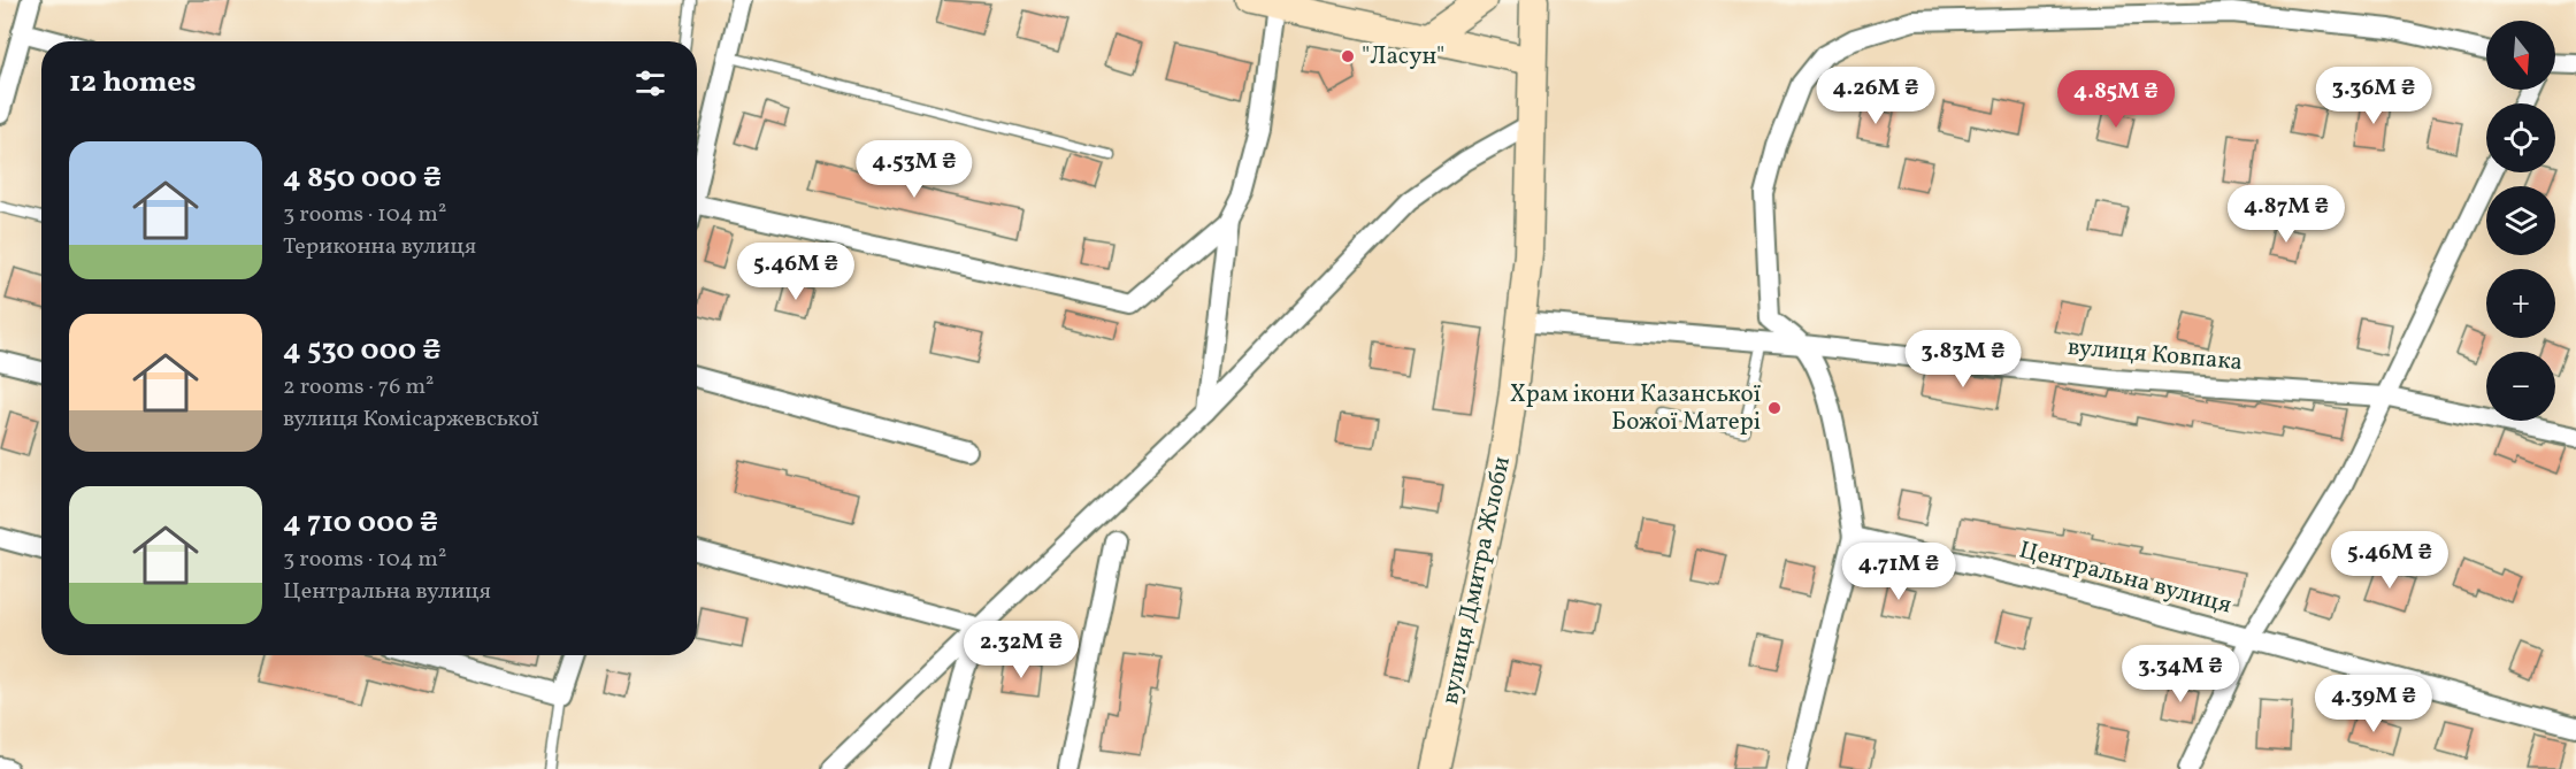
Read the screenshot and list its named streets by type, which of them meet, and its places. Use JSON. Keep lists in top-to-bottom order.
{
  "streets": {
    "main road": ["вулиця Дмитра Жлоби"],
    "street": ["вулиця Ковпака", "Центральна вулиця"]
  },
  "crossings": [
    ["вулиця Ковпака", "вулиця Дмитра Жлоби"]
  ],
  "places": ["\"Ласун\"", "Храм ікони Казанської Божої Матері"],
  "north": "bottom",
  "page": {
    "map_buttons": ["+", "−"],
    "heading": "12 homes",
    "price": [
      "4.26M ₴",
      "3.36M ₴",
      "4.85M ₴",
      "4.53M ₴",
      "4.87M ₴",
      "5.46M ₴",
      "3.83M ₴",
      "5.46M ₴",
      "4.71M ₴",
      "2.32M ₴",
      "3.34M ₴",
      "4.39M ₴"
    ],
    "list": [
      {
        "name": "4 850 000 ₴",
        "note": "3 rooms · 104 m² · Териконна вулиця"
      },
      {
        "name": "4 530 000 ₴",
        "note": "2 rooms · 76 m² · вулиця Комісаржевської"
      },
      {
        "name": "4 710 000 ₴",
        "note": "3 rooms · 104 m² · Центральна вулиця"
      }
    ]
  }
}
